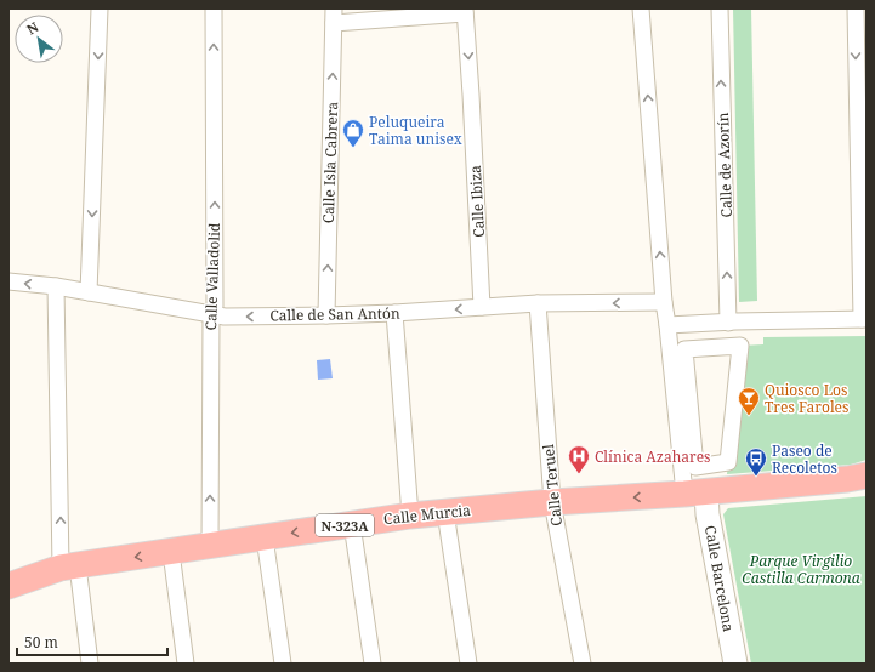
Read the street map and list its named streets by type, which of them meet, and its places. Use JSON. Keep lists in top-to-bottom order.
{
  "streets": {
    "main road": ["Calle Murcia", "N-323A"],
    "street": [
      "Calle Isla Cabrera",
      "Calle de Azorín",
      "Calle Ibiza",
      "Calle Valladolid",
      "Calle de San Antón",
      "Calle Teruel",
      "Calle Barcelona"
    ]
  },
  "crossings": [
    ["Calle Isla Cabrera", "Calle de San Antón"],
    ["Calle Ibiza", "Calle de San Antón"],
    ["Calle Valladolid", "Calle de San Antón"],
    ["Calle Valladolid", "Calle Murcia"],
    ["Calle de San Antón", "Calle Teruel"],
    ["Calle Teruel", "Calle Murcia"],
    ["Calle Murcia", "N-323A"],
    ["Calle Murcia", "Calle Barcelona"],
    ["N-323A", "Calle Barcelona"]
  ],
  "one_way": [
    "Calle Isla Cabrera",
    "Calle Ibiza",
    "Calle de San Antón",
    "Calle Murcia"
  ],
  "parks": ["Parque Virgilio Castilla Carmona"],
  "places": {
    "shop": ["Peluqueira Taima unisex"],
    "bar": ["Quiosco Los Tres Faroles"],
    "hospital": ["Clínica Azahares"],
    "bus stop": ["Paseo de Recoletos"]
  },
  "scale_bar": "50 m",
  "north": "top left"
}
